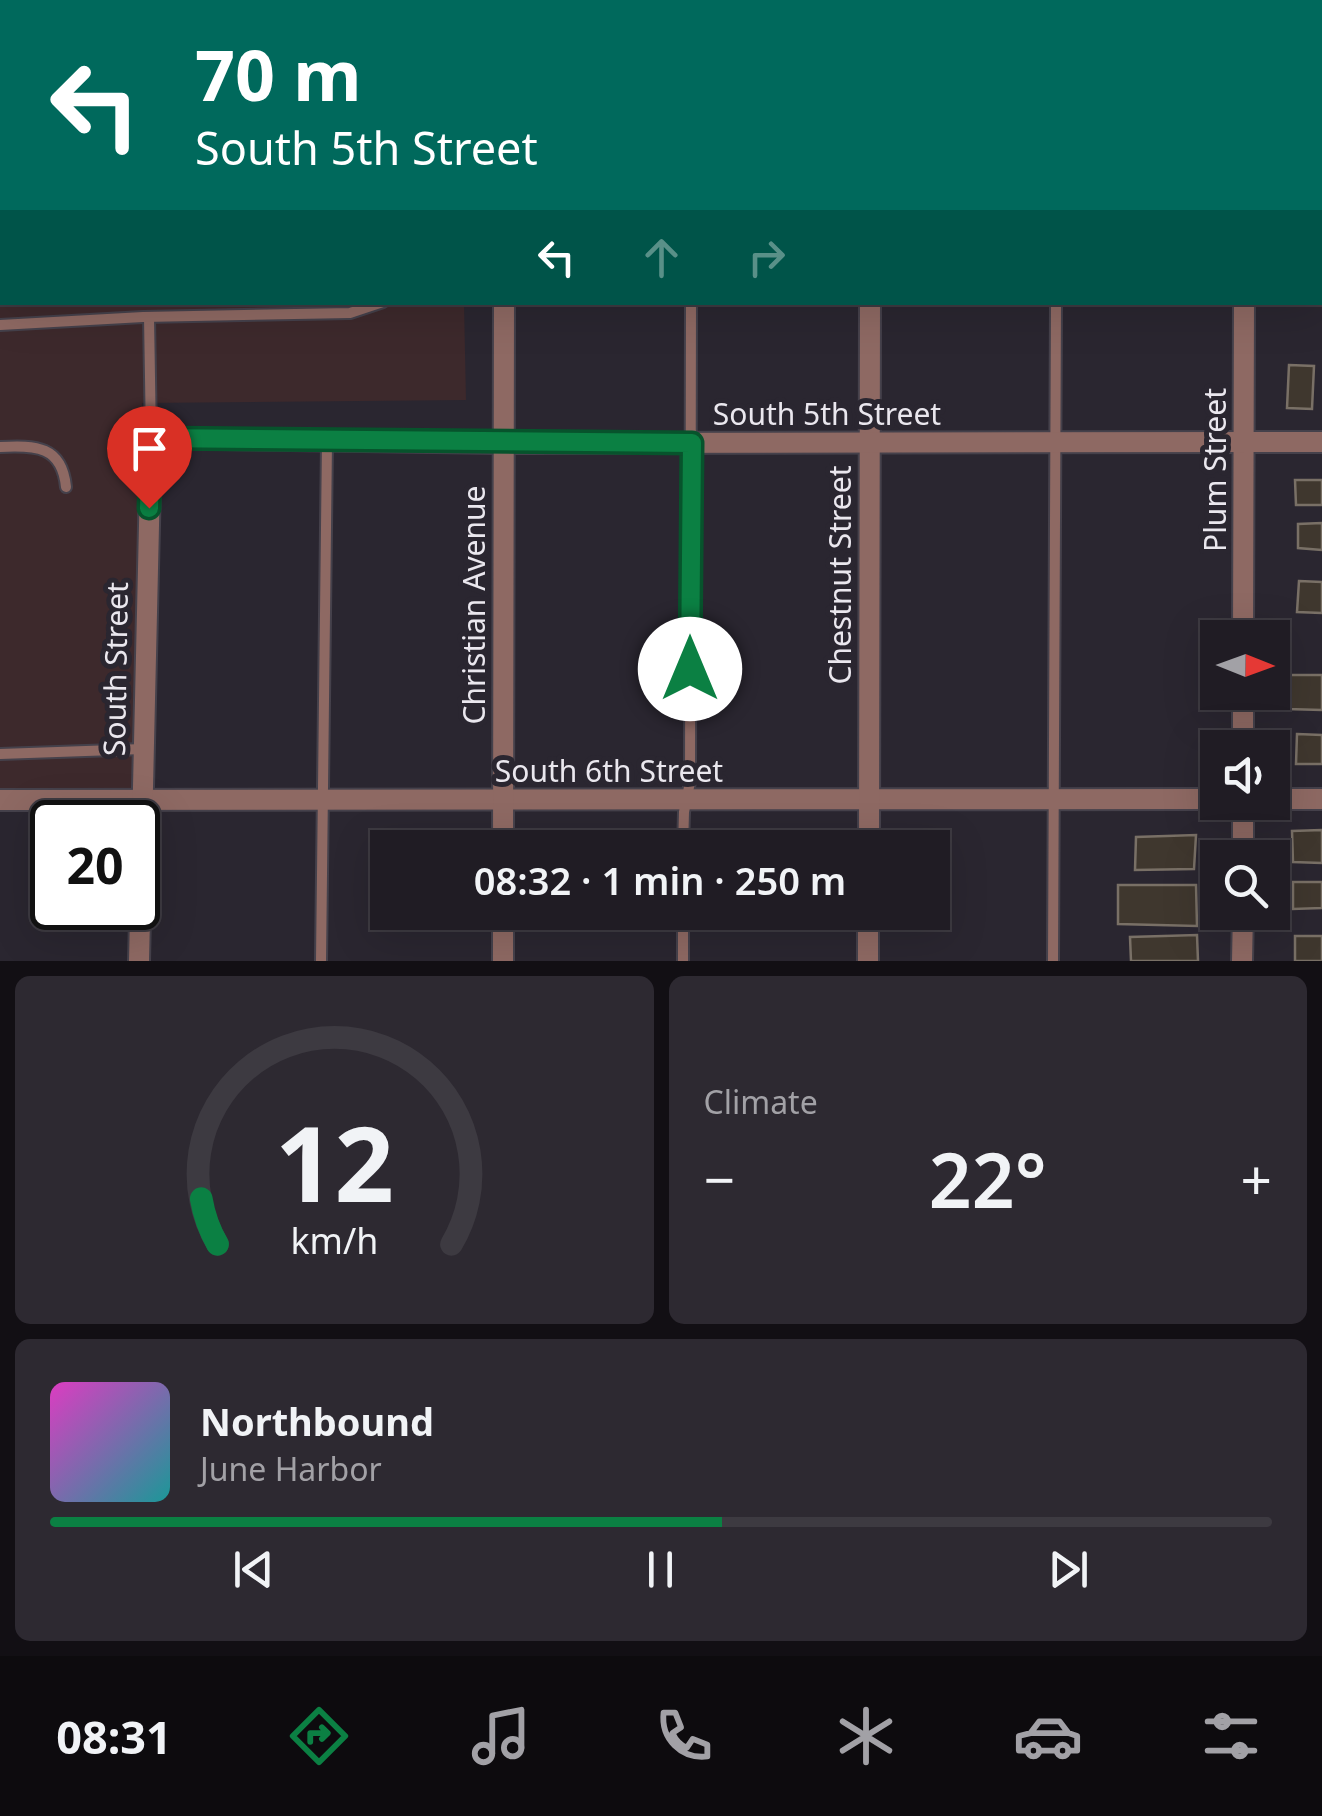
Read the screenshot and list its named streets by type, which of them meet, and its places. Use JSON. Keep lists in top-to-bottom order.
{
  "streets": {
    "street": [
      "South 5th Street",
      "Plum Street",
      "Chestnut Street",
      "Christian Avenue",
      "South Street",
      "South 6th Street"
    ]
  },
  "crossings": [
    ["South 5th Street", "Plum Street"],
    ["South 5th Street", "Chestnut Street"],
    ["South 5th Street", "Christian Avenue"],
    ["South 5th Street", "South Street"],
    ["Chestnut Street", "South 6th Street"],
    ["Christian Avenue", "South 6th Street"]
  ],
  "north": "right",
  "page": {
    "turn": ["70 m", "South 5th Street"],
    "limit": "20",
    "trip": "08:32 · 1 min · 250 m",
    "tile": "Climate",
    "heat": ["−", "22°", "+"],
    "song": ["Northbound", "June Harbor"],
    "tabs": "08:31",
    "gauge": ["12", "km/h"]
  }
}
